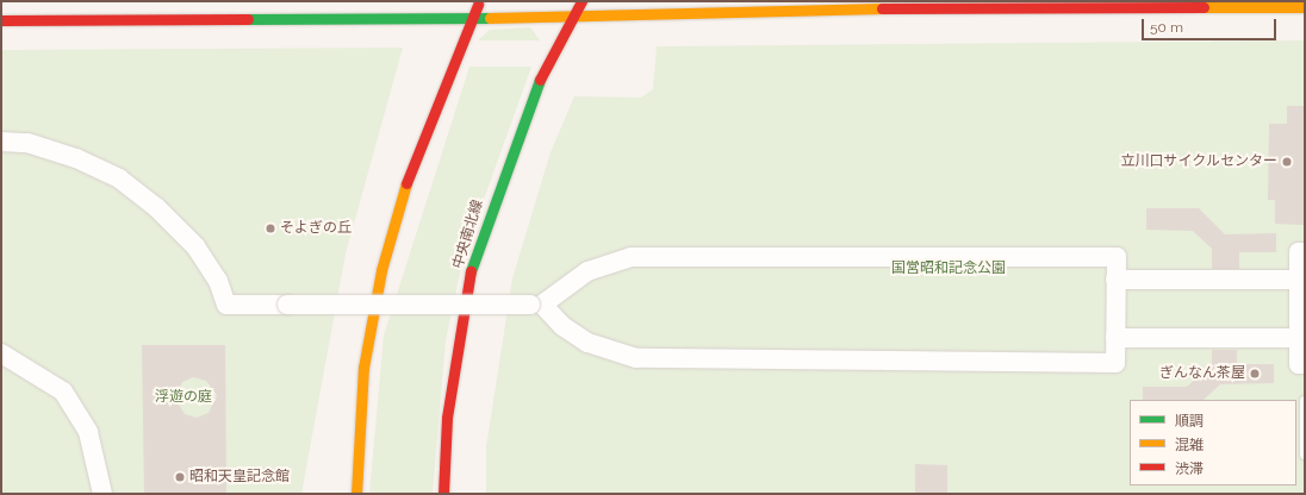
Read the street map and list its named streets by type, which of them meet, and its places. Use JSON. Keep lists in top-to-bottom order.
{
  "streets": {
    "main road": ["中央南北線"]
  },
  "parks": ["国営昭和記念公園", "浮遊の庭"],
  "places": [
    "立川口サイクルセンター",
    "そよぎの丘",
    "ぎんなん茶屋",
    "昭和天皇記念館"
  ],
  "legend": ["順調", "混雑", "渋滞"],
  "scale_bar": "50 m"
}
